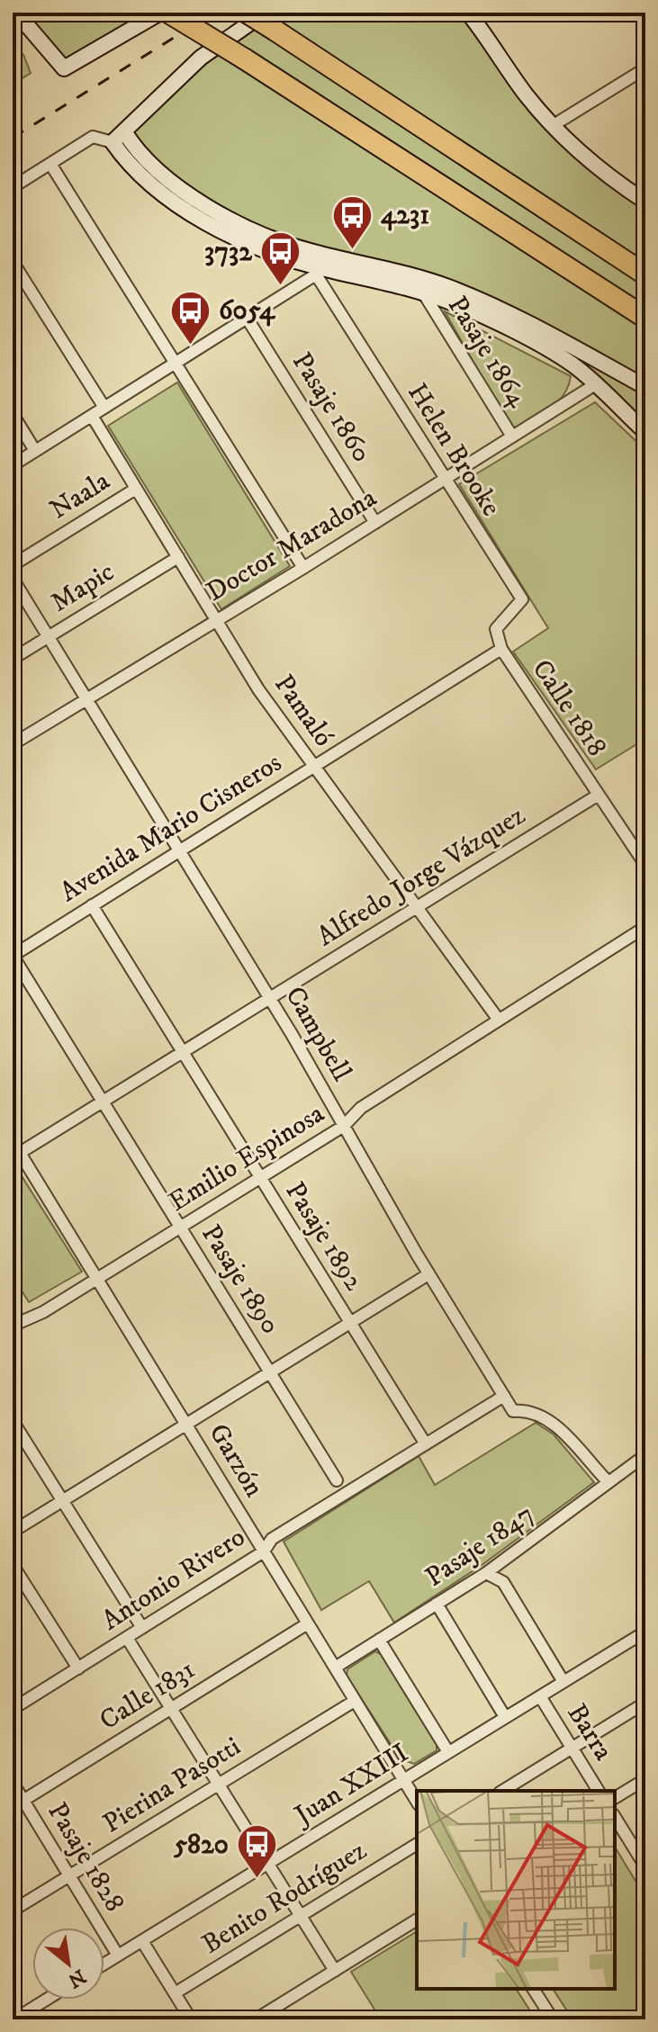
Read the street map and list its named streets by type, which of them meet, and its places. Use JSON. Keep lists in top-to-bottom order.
{
  "streets": {
    "street": [
      "Pasaje 1864",
      "Pasaje 1860",
      "Helen Brooke",
      "Naala",
      "Doctor Maradona",
      "Mapic",
      "Calle 1818",
      "Pamaló",
      "Avenida Mario Cisneros",
      "Alfredo Jorge Vázquez",
      "Campbell",
      "Emilio Espinosa",
      "Pasaje 1892",
      "Pasaje 1890",
      "Garzón",
      "Pasaje 1847",
      "Antonio Rivero",
      "Calle 1831",
      "Barra",
      "Juan XXIII",
      "Pierina Pasotti",
      "Pasaje 1828",
      "Benito Rodríguez"
    ]
  },
  "crossings": [
    ["Pasaje 1864", "Doctor Maradona"],
    ["Pasaje 1860", "Doctor Maradona"],
    ["Helen Brooke", "Doctor Maradona"],
    ["Helen Brooke", "Calle 1818"],
    ["Helen Brooke", "Avenida Mario Cisneros"],
    ["Naala", "Pamaló"],
    ["Doctor Maradona", "Pamaló"],
    ["Doctor Maradona", "Campbell"],
    ["Mapic", "Pamaló"],
    ["Mapic", "Campbell"],
    ["Calle 1818", "Avenida Mario Cisneros"],
    ["Calle 1818", "Alfredo Jorge Vázquez"],
    ["Pamaló", "Avenida Mario Cisneros"],
    ["Pamaló", "Alfredo Jorge Vázquez"],
    ["Pamaló", "Emilio Espinosa"],
    ["Avenida Mario Cisneros", "Campbell"],
    ["Avenida Mario Cisneros", "Pasaje 1892"],
    ["Avenida Mario Cisneros", "Pasaje 1890"],
    ["Alfredo Jorge Vázquez", "Campbell"],
    ["Alfredo Jorge Vázquez", "Pasaje 1892"],
    ["Alfredo Jorge Vázquez", "Pasaje 1890"],
    ["Alfredo Jorge Vázquez", "Garzón"],
    ["Campbell", "Emilio Espinosa"],
    ["Campbell", "Pasaje 1847"],
    ["Campbell", "Antonio Rivero"],
    ["Emilio Espinosa", "Pasaje 1892"],
    ["Emilio Espinosa", "Pasaje 1890"],
    ["Emilio Espinosa", "Garzón"],
    ["Pasaje 1892", "Antonio Rivero"],
    ["Garzón", "Pasaje 1847"],
    ["Garzón", "Antonio Rivero"],
    ["Garzón", "Calle 1831"],
    ["Garzón", "Juan XXIII"],
    ["Garzón", "Pierina Pasotti"],
    ["Calle 1831", "Pasaje 1828"],
    ["Barra", "Juan XXIII"],
    ["Juan XXIII", "Pasaje 1828"],
    ["Pierina Pasotti", "Pasaje 1828"]
  ],
  "places": {
    "bus stop": [
      "4231",
      "3732",
      "6054",
      "5820"
    ]
  },
  "north": "bottom right"
}
